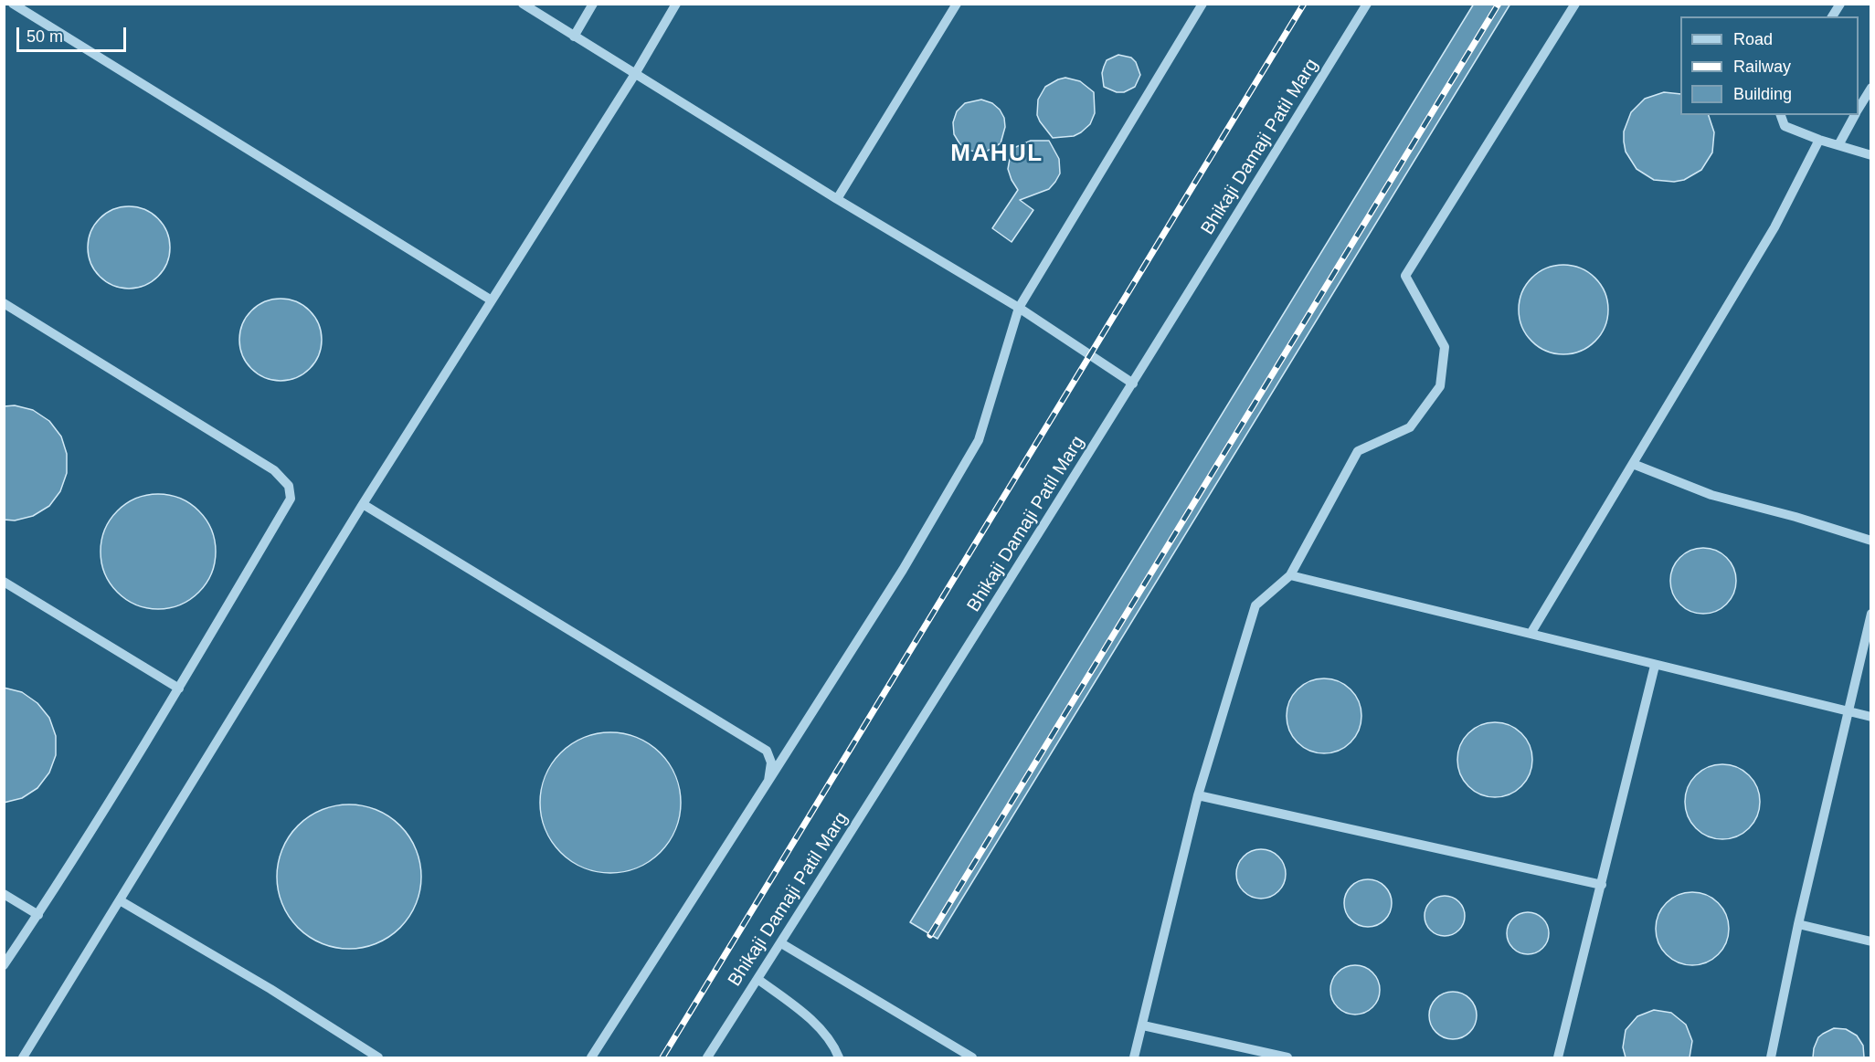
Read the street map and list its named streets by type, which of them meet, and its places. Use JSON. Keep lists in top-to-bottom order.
{
  "streets": {
    "street": ["Bhikaji Damaji Patil Marg"]
  },
  "districts": ["MAHUL"],
  "legend": ["Road", "Railway", "Building"],
  "scale_bar": "50 m"
}
